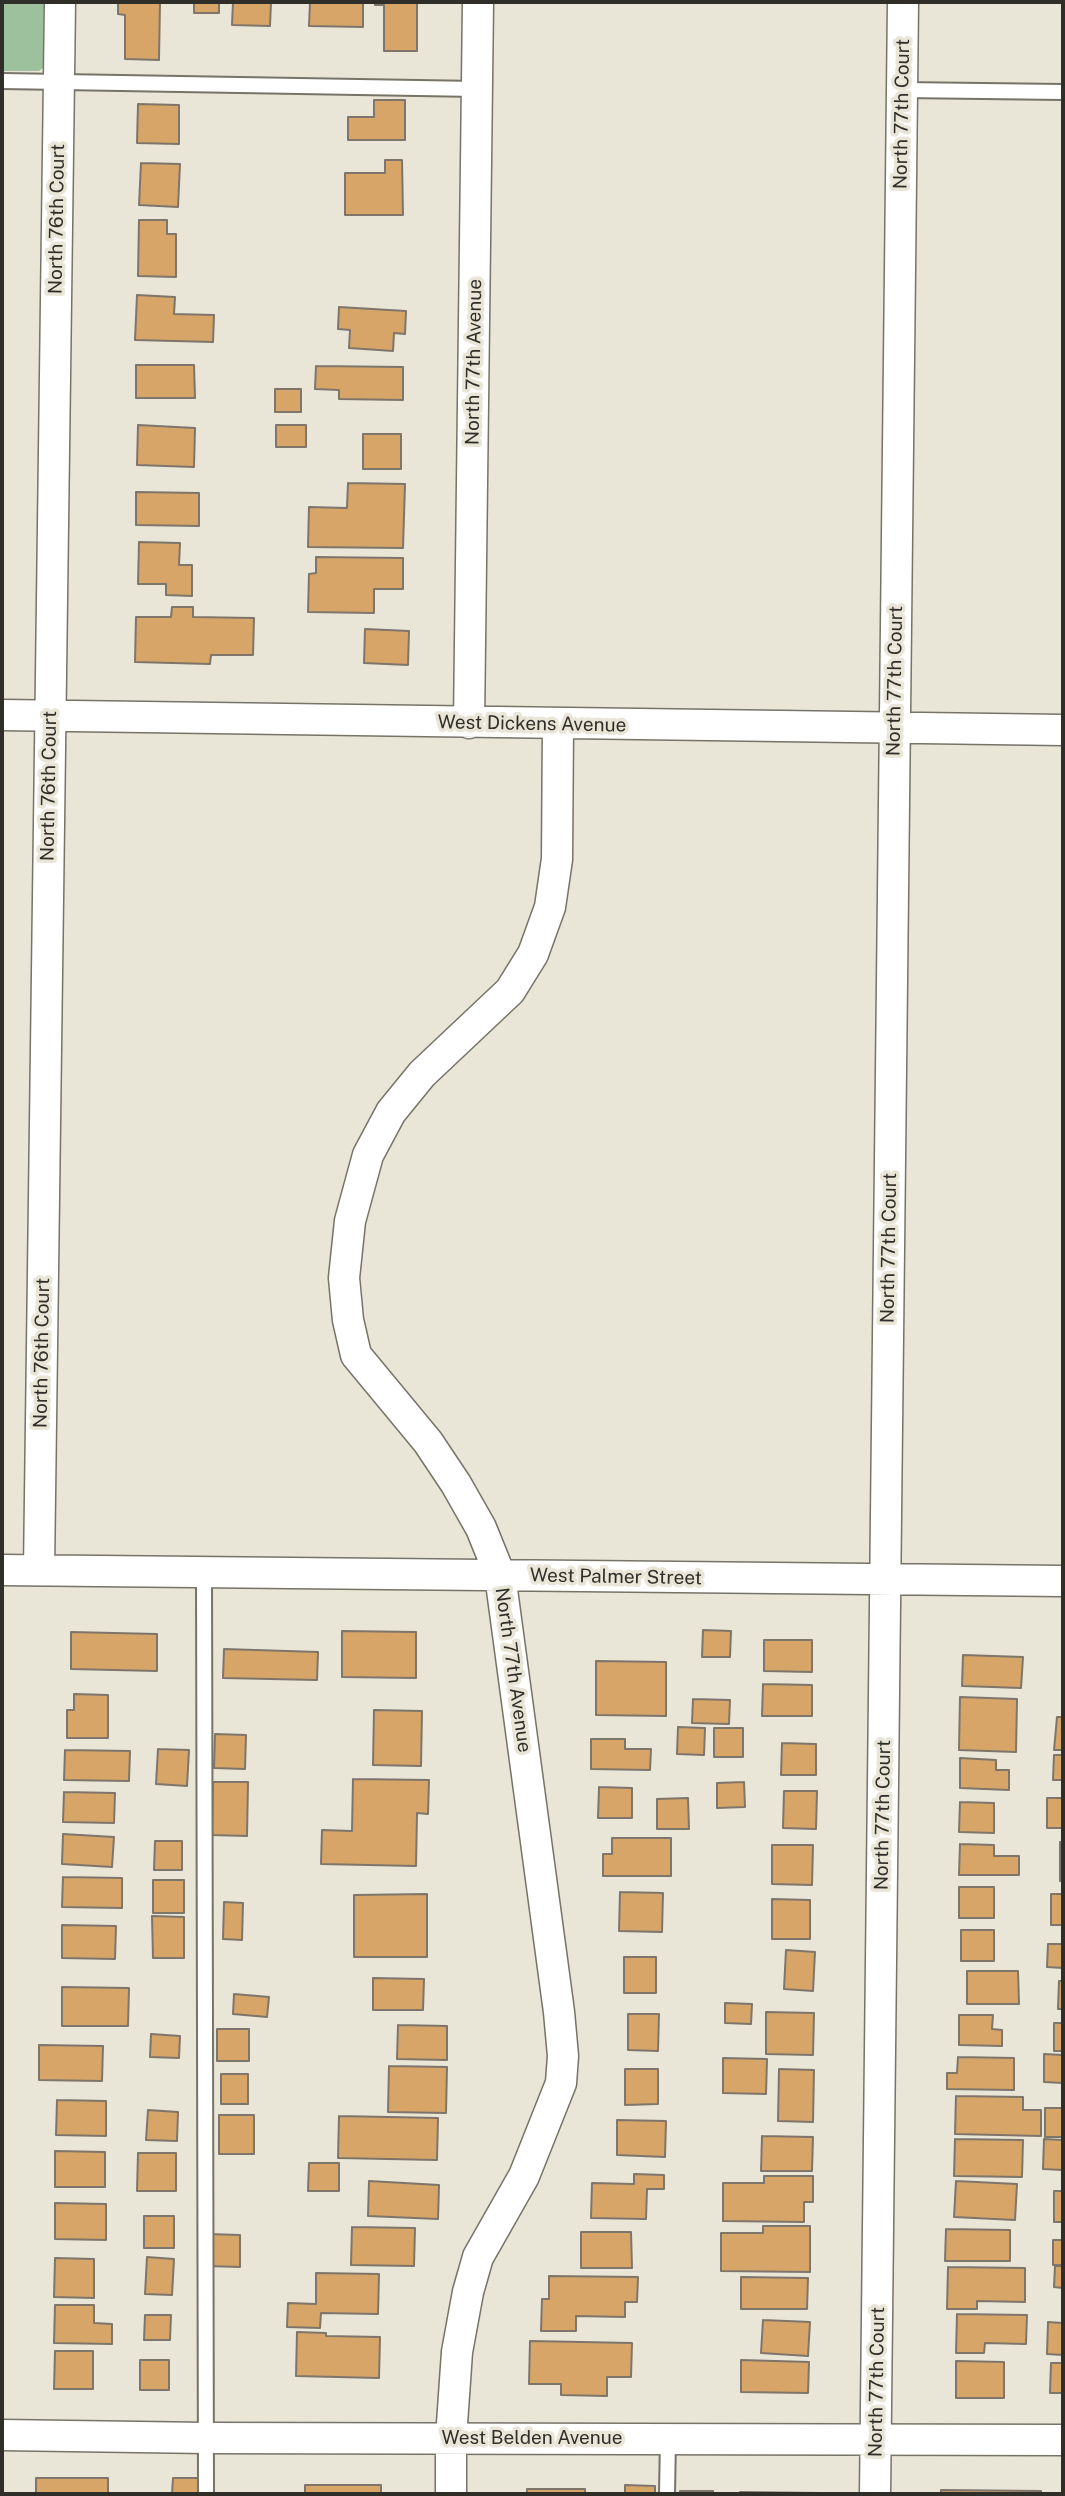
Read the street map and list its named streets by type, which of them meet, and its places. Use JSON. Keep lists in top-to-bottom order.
{
  "streets": {
    "street": [
      "North 77th Court",
      "North 76th Court",
      "North 77th Avenue",
      "West Dickens Avenue",
      "West Palmer Street",
      "West Belden Avenue"
    ]
  },
  "crossings": [
    ["North 77th Court", "West Dickens Avenue"],
    ["North 77th Court", "West Palmer Street"],
    ["North 77th Court", "West Belden Avenue"],
    ["North 76th Court", "West Dickens Avenue"],
    ["North 76th Court", "West Palmer Street"],
    ["North 77th Avenue", "West Dickens Avenue"],
    ["North 77th Avenue", "West Palmer Street"],
    ["North 77th Avenue", "West Belden Avenue"]
  ]
}
